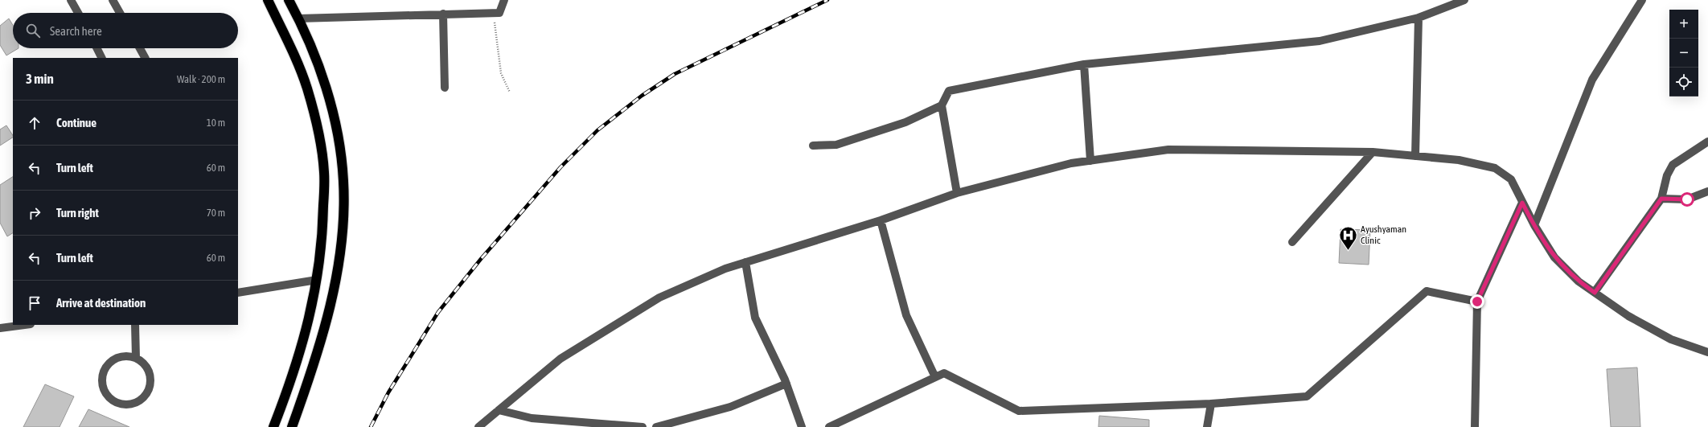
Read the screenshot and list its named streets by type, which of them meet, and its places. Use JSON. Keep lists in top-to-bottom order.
{
  "places": {
    "hospital": ["Ayushyaman Clinic"]
  },
  "page": {
    "map_buttons": ["+", "−"],
    "search": "Search here",
    "heading": ["3 min", "Walk · 200 m"],
    "list": [
      ["Continue", "10 m"],
      ["Turn left", "60 m"],
      ["Turn right", "70 m"],
      ["Turn left", "60 m"],
      "Arrive at destination"
    ]
  }
}
